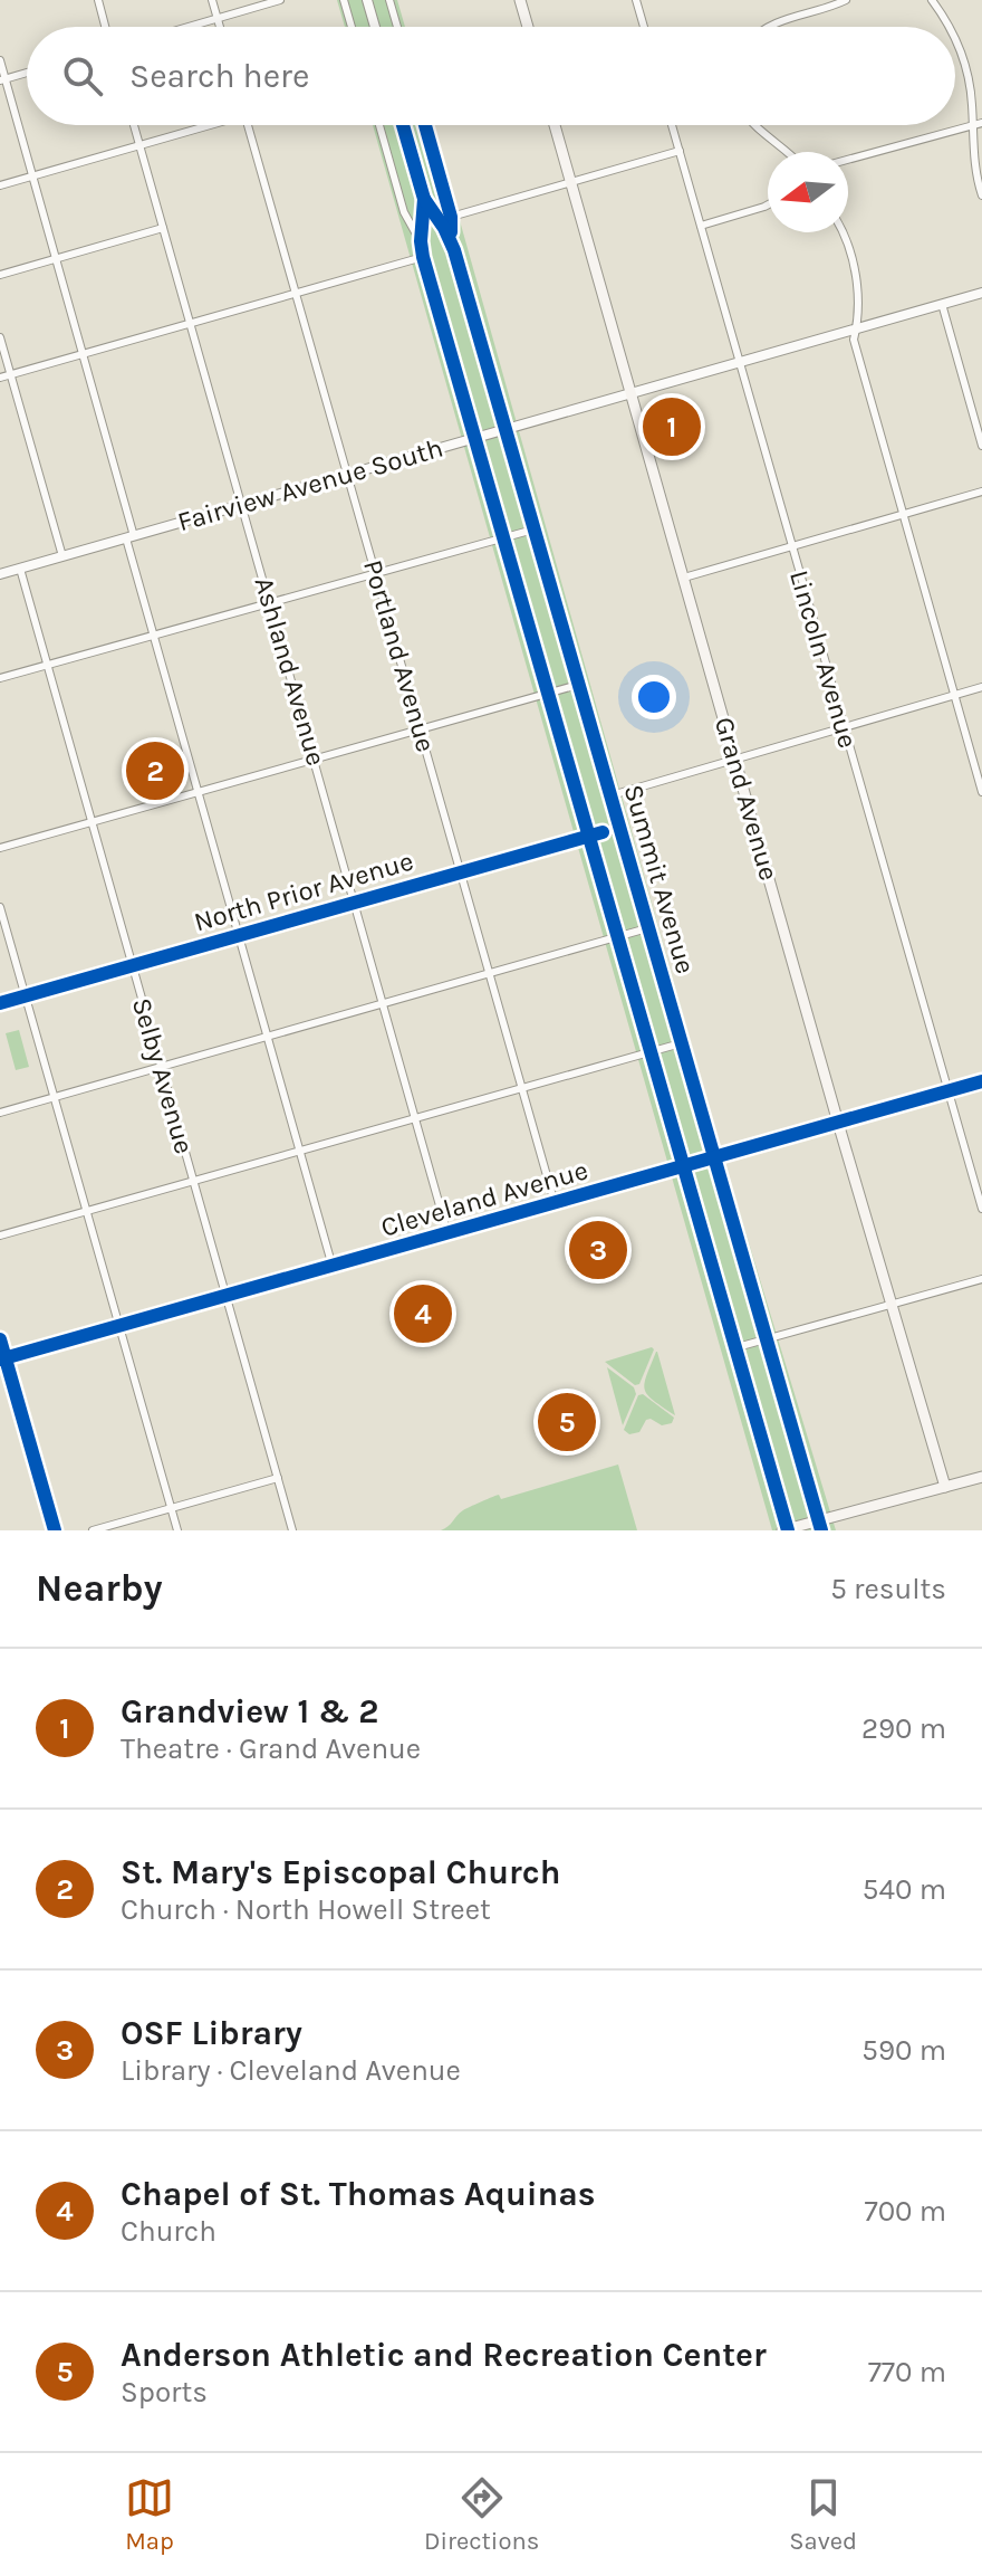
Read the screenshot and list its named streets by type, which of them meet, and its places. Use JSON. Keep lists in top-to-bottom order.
{
  "streets": {
    "main road": ["Grand Avenue"],
    "street": [
      "Fairview Avenue South",
      "Portland Avenue",
      "Lincoln Avenue",
      "Ashland Avenue",
      "Summit Avenue",
      "North Prior Avenue",
      "Selby Avenue",
      "Cleveland Avenue"
    ]
  },
  "crossings": [
    ["Fairview Avenue South", "Portland Avenue"],
    ["Fairview Avenue South", "Lincoln Avenue"],
    ["Fairview Avenue South", "Ashland Avenue"],
    ["Fairview Avenue South", "Grand Avenue"],
    ["Fairview Avenue South", "Summit Avenue"],
    ["Fairview Avenue South", "Selby Avenue"],
    ["Portland Avenue", "North Prior Avenue"],
    ["Portland Avenue", "Cleveland Avenue"],
    ["Lincoln Avenue", "Cleveland Avenue"],
    ["Ashland Avenue", "North Prior Avenue"],
    ["Ashland Avenue", "Cleveland Avenue"],
    ["Grand Avenue", "Cleveland Avenue"],
    ["Summit Avenue", "North Prior Avenue"],
    ["Summit Avenue", "Cleveland Avenue"],
    ["North Prior Avenue", "Selby Avenue"],
    ["Selby Avenue", "Cleveland Avenue"]
  ],
  "north": "left",
  "page": {
    "search": "Search here",
    "pins": [
      "1",
      "2",
      "3",
      "4",
      "5"
    ],
    "heading": ["Nearby", "5 results"],
    "list": [
      {
        "mark": "1",
        "name": "Grandview 1 & 2",
        "note": "Theatre · Grand Avenue",
        "value": "290 m"
      },
      {
        "mark": "2",
        "name": "St. Mary's Episcopal Church",
        "note": "Church · North Howell Street",
        "value": "540 m"
      },
      {
        "mark": "3",
        "name": "OSF Library",
        "note": "Library · Cleveland Avenue",
        "value": "590 m"
      },
      {
        "mark": "4",
        "name": "Chapel of St. Thomas Aquinas",
        "note": "Church",
        "value": "700 m"
      },
      {
        "mark": "5",
        "name": "Anderson Athletic and Recreation Center",
        "note": "Sports",
        "value": "770 m"
      }
    ],
    "nav": ["Map", "Directions", "Saved"]
  }
}
